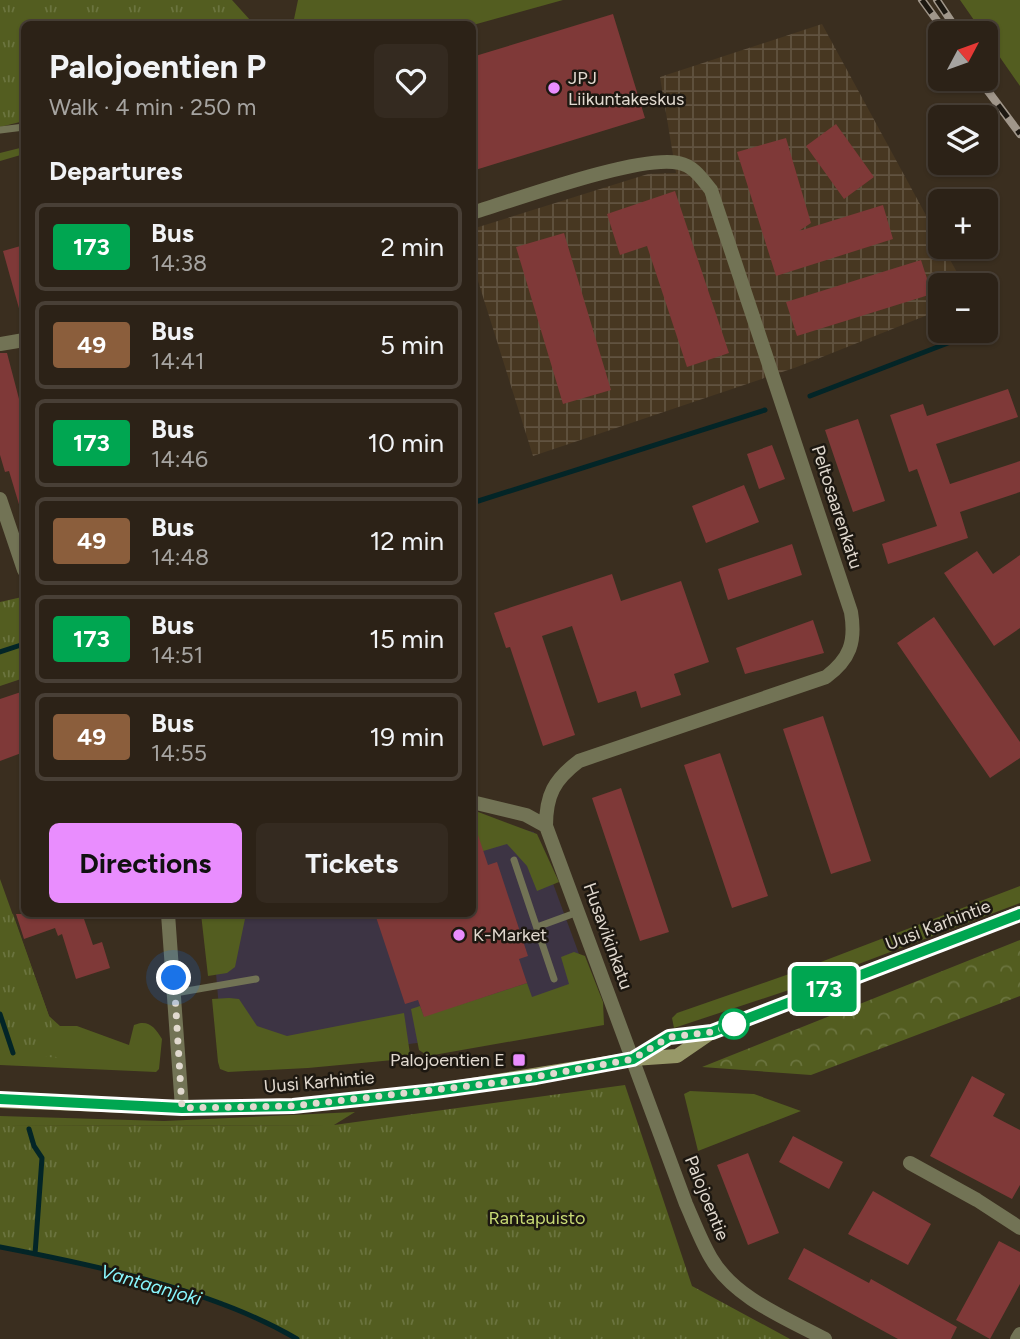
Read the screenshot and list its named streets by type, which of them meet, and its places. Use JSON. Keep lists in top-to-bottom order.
{
  "streets": {
    "street": [
      "Peltosaarenkatu",
      "Uusi Karhintie",
      "Husavikinkatu",
      "Palojoentie"
    ]
  },
  "crossings": [
    ["Peltosaarenkatu", "Husavikinkatu"],
    ["Uusi Karhintie", "Husavikinkatu"],
    ["Uusi Karhintie", "Palojoentie"],
    ["Husavikinkatu", "Palojoentie"]
  ],
  "water": ["Vantaanjoki"],
  "parks": ["Rantapuisto"],
  "places": {
    "other": ["JPJ Liikuntakeskus", "K-Market"],
    "transit": ["Palojoentien E"]
  },
  "lines": ["bus line 173"],
  "north": "top right",
  "page": {
    "on_map": "173",
    "map_buttons": ["+", "−"],
    "heading": [
      ["Palojoentien P", "Walk · 4 min · 250 m"],
      "Departures"
    ],
    "list": [
      {
        "mark": "173",
        "name": "Bus",
        "note": "14:38",
        "value": "2 min"
      },
      {
        "mark": "49",
        "name": "Bus",
        "note": "14:41",
        "value": "5 min"
      },
      {
        "mark": "173",
        "name": "Bus",
        "note": "14:46",
        "value": "10 min"
      },
      {
        "mark": "49",
        "name": "Bus",
        "note": "14:48",
        "value": "12 min"
      },
      {
        "mark": "173",
        "name": "Bus",
        "note": "14:51",
        "value": "15 min"
      },
      {
        "mark": "49",
        "name": "Bus",
        "note": "14:55",
        "value": "19 min"
      }
    ],
    "buttons": ["Directions", "Tickets"]
  }
}
